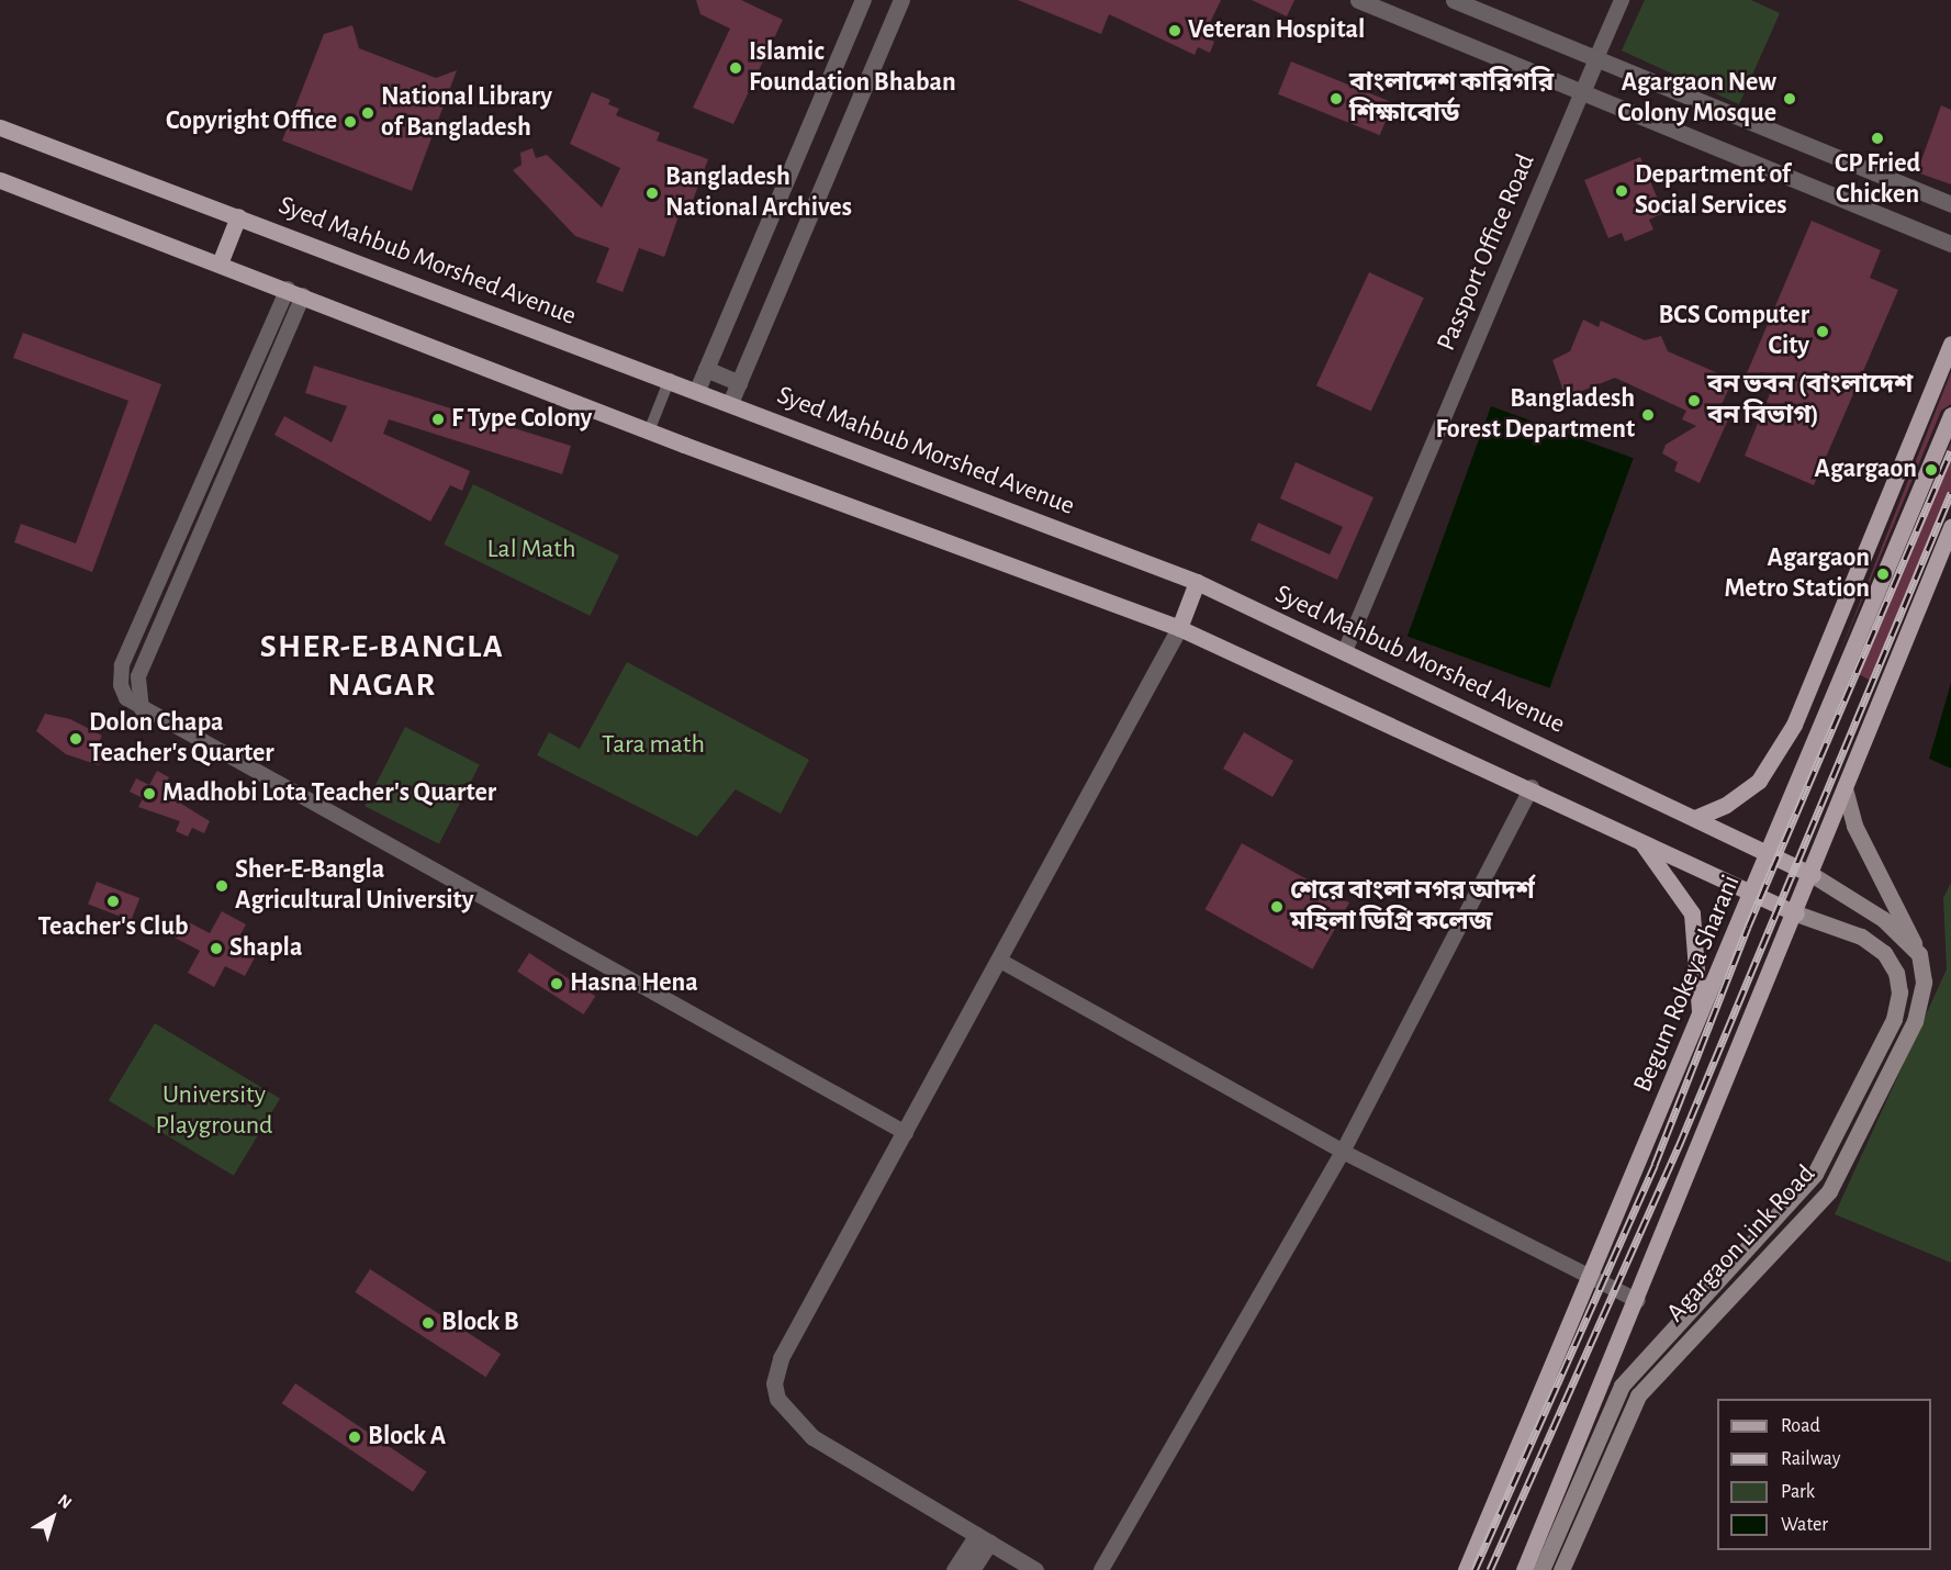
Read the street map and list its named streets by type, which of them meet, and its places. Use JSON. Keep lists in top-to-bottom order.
{
  "streets": {
    "main road": ["Syed Mahbub Morshed Avenue", "Begum Rokeya Sharani", "Agargaon Link Road"],
    "street": ["Passport Office Road"]
  },
  "crossings": [
    ["Passport Office Road", "Syed Mahbub Morshed Avenue"],
    ["Syed Mahbub Morshed Avenue", "Begum Rokeya Sharani"]
  ],
  "districts": ["SHER-E-BANGLA NAGAR"],
  "parks": ["Lal Math", "Tara math", "University Playground"],
  "places": [
    "Veteran Hospital",
    "Islamic Foundation Bhaban",
    "বাংলাদেশ কারিগরি শিক্ষাবোর্ড",
    "Agargaon New Colony Mosque",
    "National Library of Bangladesh",
    "Copyright Office",
    "CP Fried Chicken",
    "Department of Social Services",
    "Bangladesh National Archives",
    "BCS Computer City",
    "বন ভবন (বাংলাদেশ বন বিভাগ)",
    "Bangladesh Forest Department",
    "F Type Colony",
    "Agargaon",
    "Agargaon Metro Station",
    "Dolon Chapa Teacher's Quarter",
    "Madhobi Lota Teacher's Quarter",
    "Sher-E-Bangla Agricultural University",
    "Teacher's Club",
    "শেরে বাংলা নগর আদর্শ মহিলা ডিগ্রি কলেজ",
    "Shapla",
    "Hasna Hena",
    "Block B",
    "Block A"
  ],
  "legend": [
    "Road",
    "Railway",
    "Park",
    "Water"
  ],
  "north": "top right"
}
